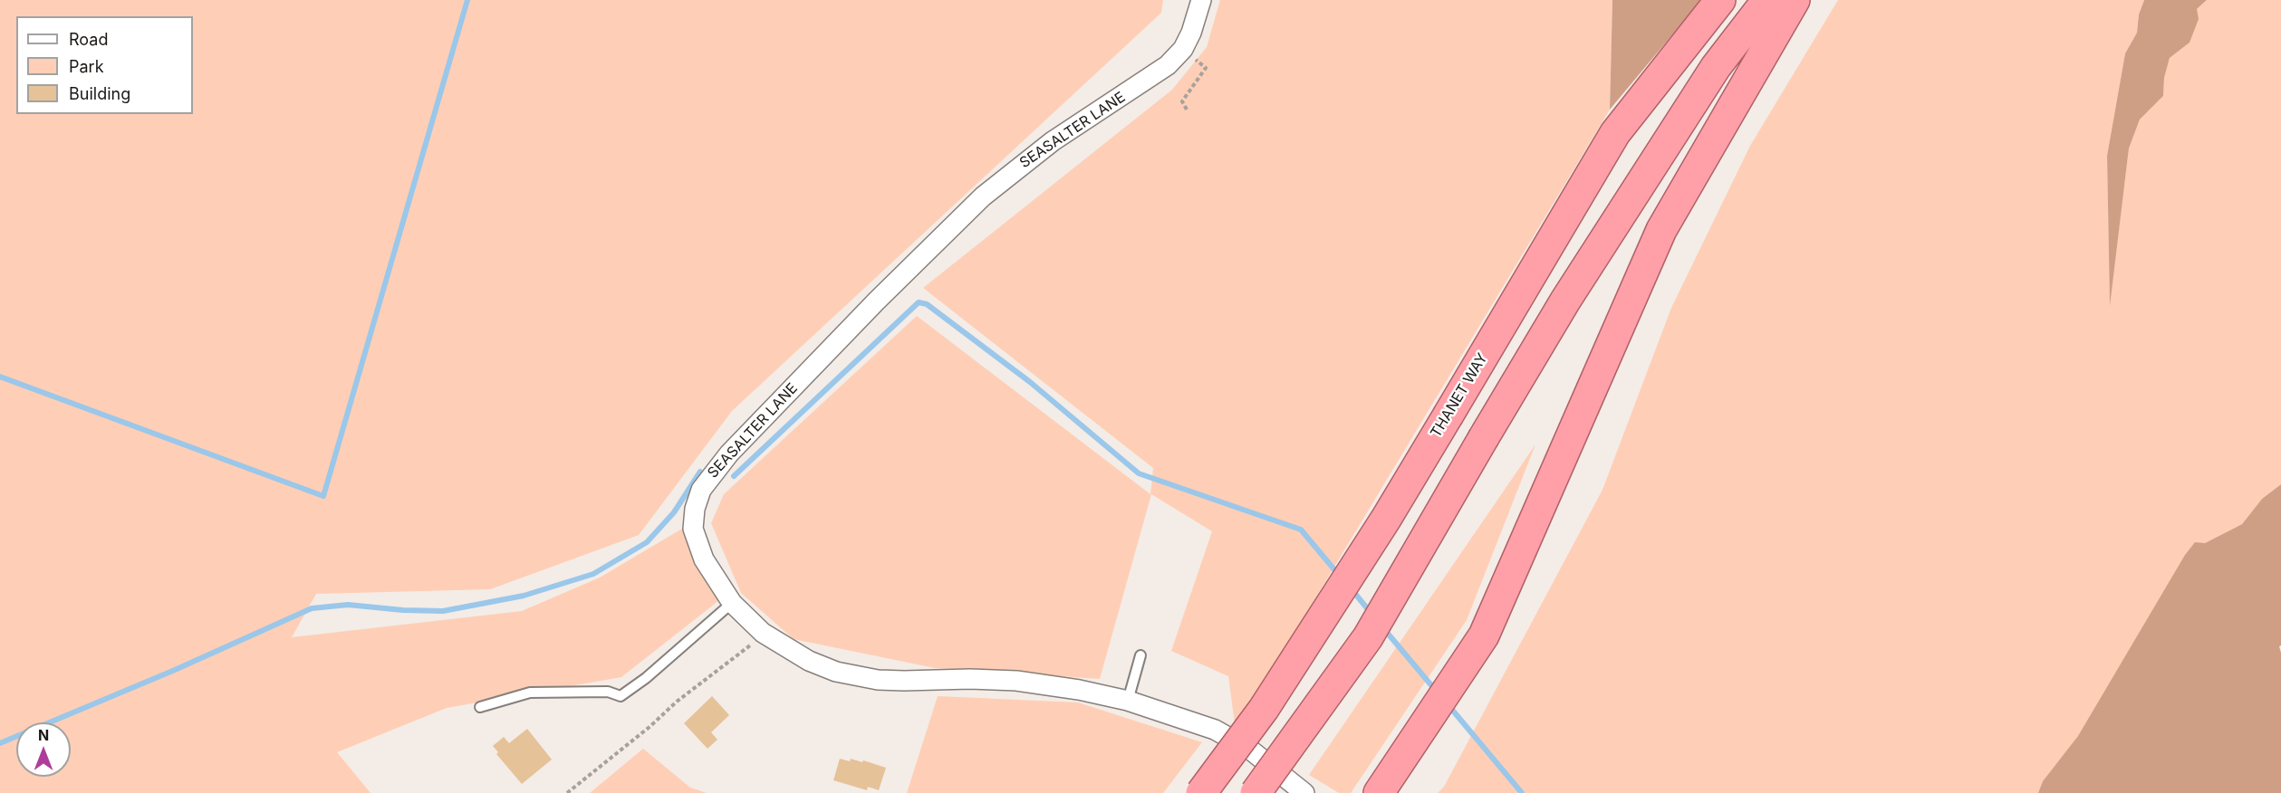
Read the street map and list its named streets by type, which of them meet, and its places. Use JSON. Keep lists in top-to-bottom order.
{
  "streets": {
    "highway": ["THANET WAY"],
    "street": ["SEASALTER LANE"]
  },
  "legend": ["Road", "Park", "Building"],
  "north": "top"
}
